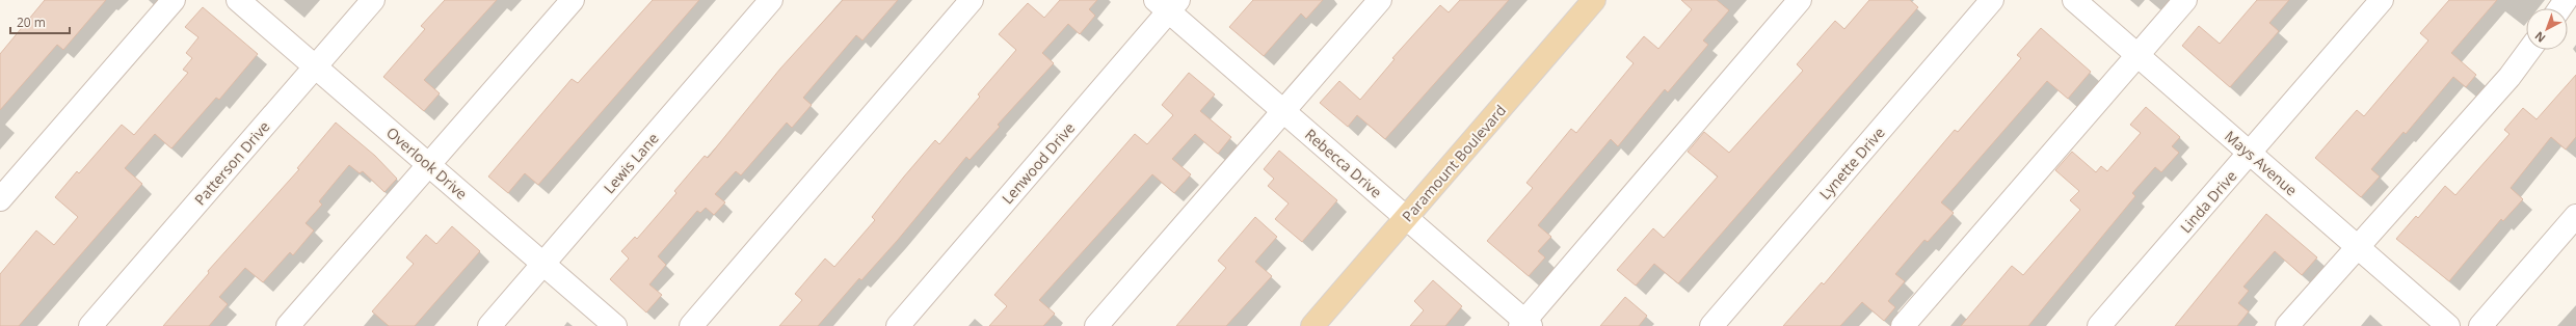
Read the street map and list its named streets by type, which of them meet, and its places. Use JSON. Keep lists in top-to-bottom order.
{
  "streets": {
    "main road": ["Paramount Boulevard"],
    "street": [
      "Patterson Drive",
      "Overlook Drive",
      "Lewis Lane",
      "Lenwood Drive",
      "Rebecca Drive",
      "Lynette Drive",
      "Mays Avenue",
      "Linda Drive"
    ]
  },
  "crossings": [
    ["Patterson Drive", "Overlook Drive"],
    ["Overlook Drive", "Lewis Lane"],
    ["Lenwood Drive", "Rebecca Drive"],
    ["Rebecca Drive", "Paramount Boulevard"],
    ["Mays Avenue", "Linda Drive"]
  ],
  "scale_bar": "20 m",
  "north": "bottom left"
}
